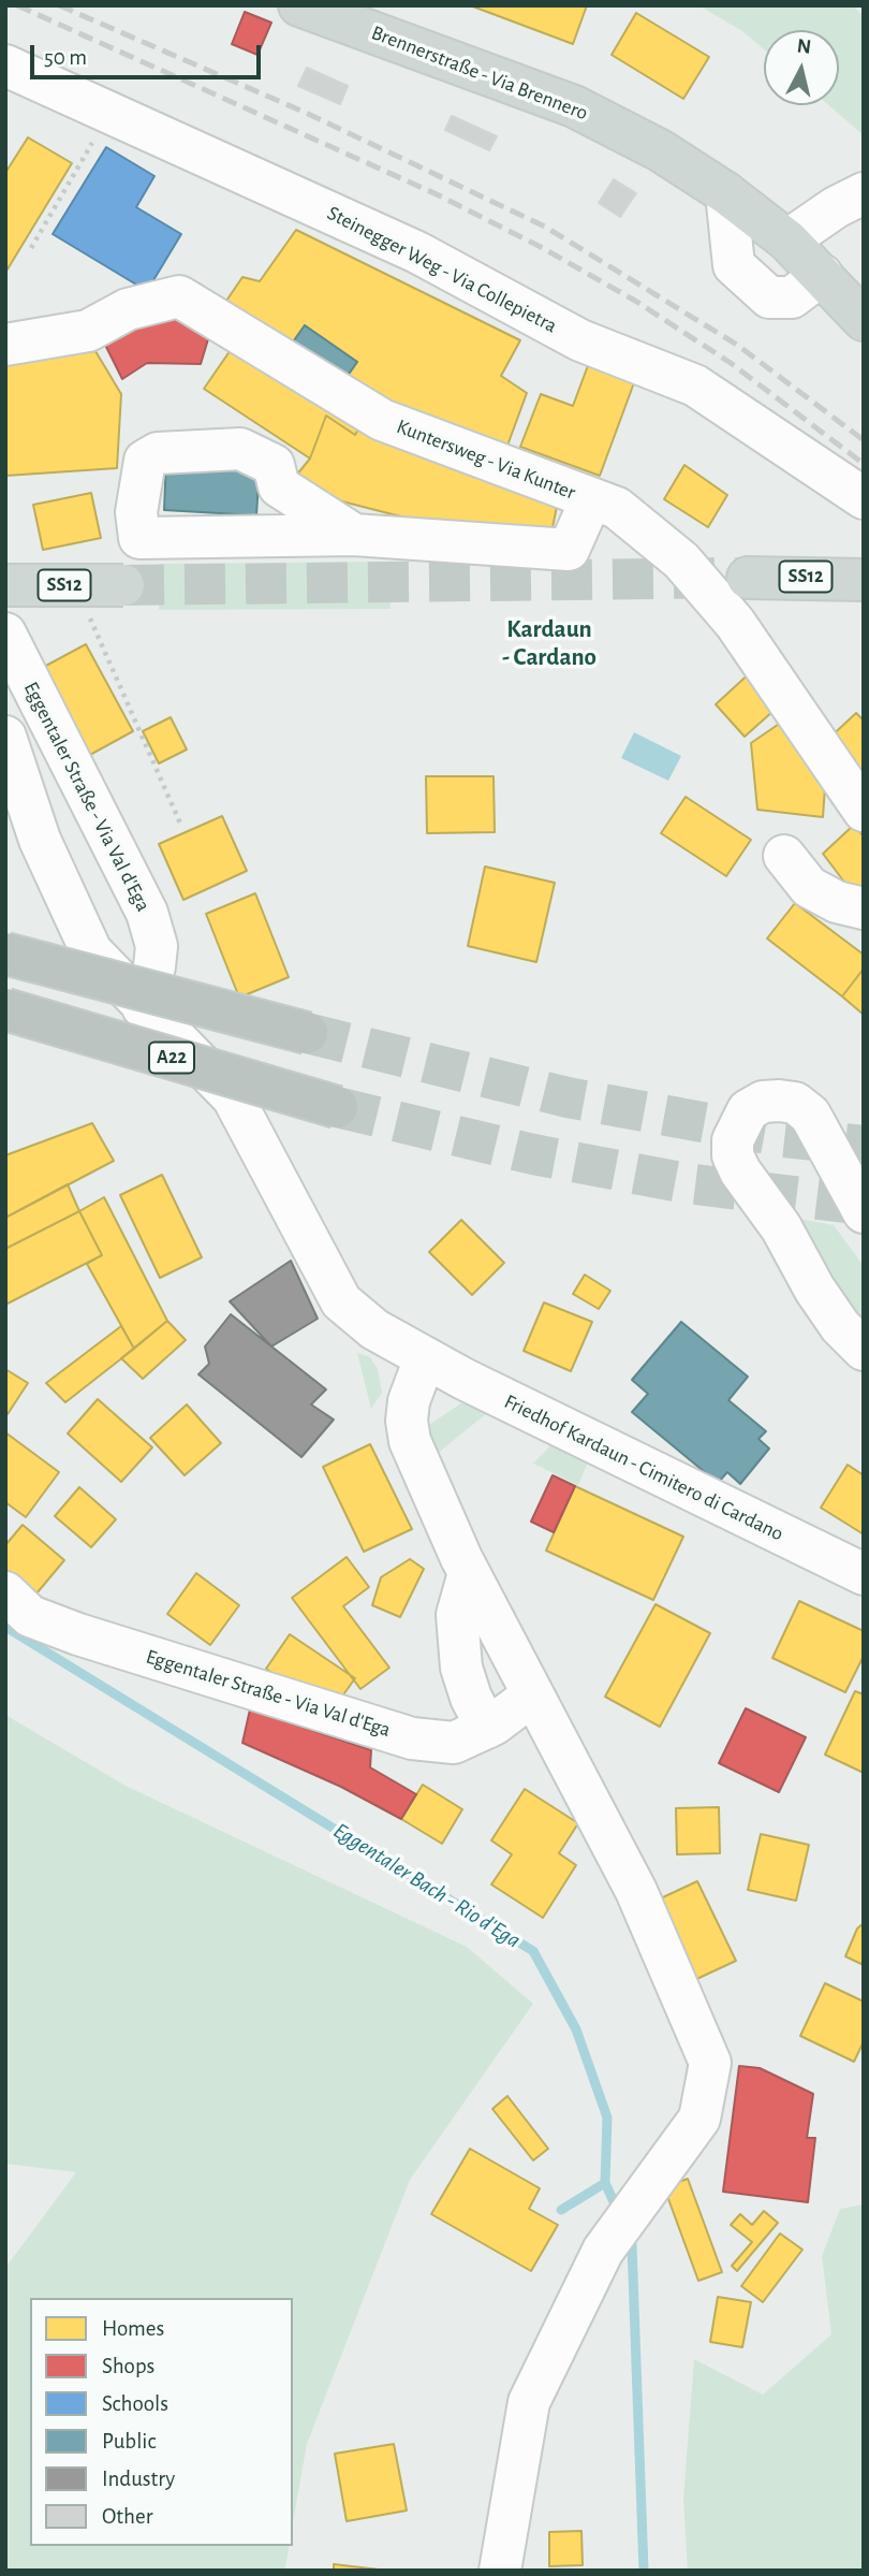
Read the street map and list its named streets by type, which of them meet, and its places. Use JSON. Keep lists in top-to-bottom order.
{
  "streets": {
    "highway": ["A22"],
    "main road": ["Brennerstraße - Via Brennero", "SS12"],
    "street": [
      "Steinegger Weg - Via Collepietra",
      "Kuntersweg - Via Kunter",
      "Eggentaler Straße - Via Val d'Ega",
      "Friedhof Kardaun - Cimitero di Cardano"
    ]
  },
  "crossings": [
    ["Eggentaler Straße - Via Val d'Ega", "Friedhof Kardaun - Cimitero di Cardano"]
  ],
  "districts": ["Kardaun - Cardano"],
  "water": ["Eggentaler Bach - Rio d'Ega"],
  "legend": [
    "Homes",
    "Shops",
    "Schools",
    "Public",
    "Industry",
    "Other"
  ],
  "scale_bar": "50 m",
  "north": "top"
}
